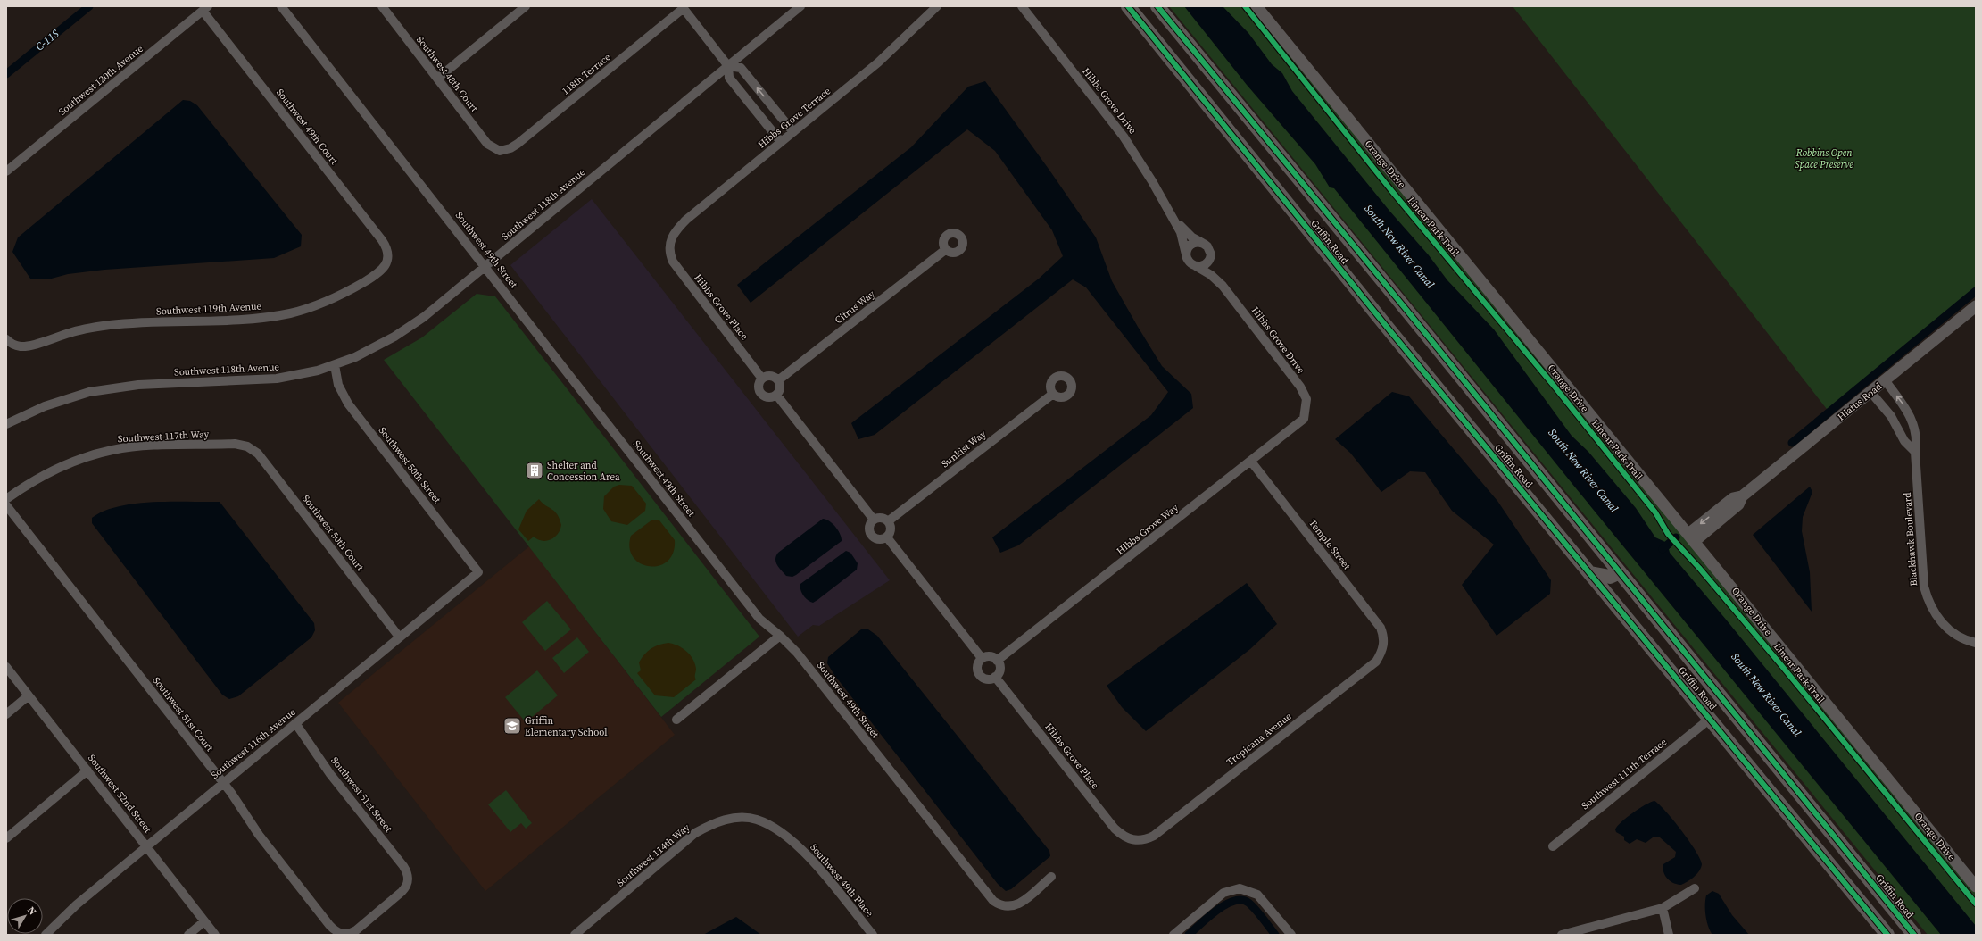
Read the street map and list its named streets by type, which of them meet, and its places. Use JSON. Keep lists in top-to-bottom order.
{
  "streets": {
    "main road": ["Griffin Road"],
    "street": [
      "Southwest 48th Court",
      "118th Terrace",
      "Southwest 120th Avenue",
      "Hibbs Grove Drive",
      "Hibbs Grove Terrace",
      "Southwest 49th Court",
      "Orange Drive",
      "Southwest 118th Avenue",
      "Southwest 49th Street",
      "Hibbs Grove Place",
      "Citrus Way",
      "Southwest 119th Avenue",
      "Hiatus Road",
      "Southwest 117th Way",
      "Sunkist Way",
      "Southwest 50th Street",
      "Hibbs Grove Way",
      "Southwest 50th Court",
      "Blackhawk Boulevard",
      "Temple Street",
      "Southwest 51st Court",
      "Tropicana Avenue",
      "Southwest 116th Avenue",
      "Southwest 111th Terrace",
      "Southwest 52nd Street",
      "Southwest 51st Street",
      "Southwest 114th Way",
      "Southwest 49th Place"
    ],
    "cycle path": ["Linear Park Trail"]
  },
  "crossings": [
    ["Southwest 48th Court", "118th Terrace"],
    ["Southwest 120th Avenue", "Southwest 49th Court"],
    ["Hibbs Grove Drive", "Hibbs Grove Way"],
    ["Hibbs Grove Terrace", "Hibbs Grove Place"],
    ["Southwest 49th Court", "Southwest 119th Avenue"],
    ["Orange Drive", "Hiatus Road"],
    ["Southwest 118th Avenue", "Southwest 49th Street"],
    ["Southwest 118th Avenue", "Southwest 50th Street"],
    ["Griffin Road", "Southwest 111th Terrace"],
    ["Hibbs Grove Place", "Citrus Way"],
    ["Hibbs Grove Place", "Hibbs Grove Way"],
    ["Hibbs Grove Place", "Tropicana Avenue"],
    ["Hiatus Road", "Blackhawk Boulevard"],
    ["Southwest 117th Way", "Southwest 50th Court"],
    ["Southwest 50th Street", "Southwest 116th Avenue"],
    ["Hibbs Grove Way", "Temple Street"],
    ["Southwest 50th Court", "Southwest 116th Avenue"],
    ["Temple Street", "Tropicana Avenue"],
    ["Southwest 51st Court", "Southwest 116th Avenue"],
    ["Southwest 51st Court", "Southwest 51st Street"],
    ["Southwest 116th Avenue", "Southwest 52nd Street"],
    ["Southwest 116th Avenue", "Southwest 51st Street"],
    ["Southwest 114th Way", "Southwest 49th Place"]
  ],
  "water": ["C-11S", "South New River Canal"],
  "parks": ["Robbins Open Space Preserve"],
  "places": {
    "building": ["Shelter and Concession Area"],
    "school or university": ["Griffin Elementary School"]
  },
  "north": "top right"
}
